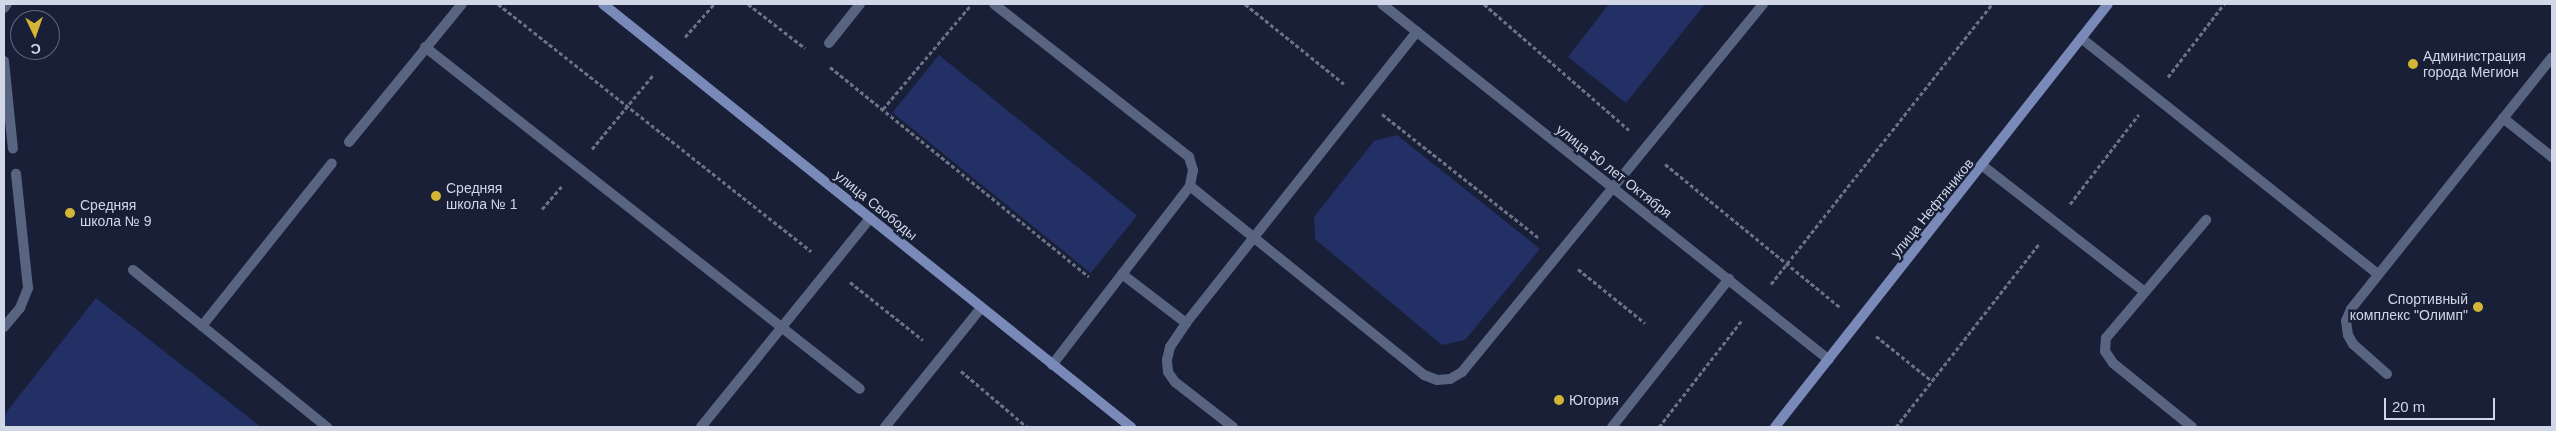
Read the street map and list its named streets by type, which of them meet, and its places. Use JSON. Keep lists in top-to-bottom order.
{
  "streets": {
    "main road": ["улица Свободы", "улица Нефтяников"],
    "street": ["улица 50 лет Октября"]
  },
  "crossings": [
    ["улица 50 лет Октября", "улица Нефтяников"]
  ],
  "places": [
    "Администрация города Мегион",
    "Средняя школа № 1",
    "Средняя школа № 9",
    "Спортивный комплекс \"Олимп\"",
    "Югория"
  ],
  "scale_bar": "20 m",
  "north": "bottom"
}
